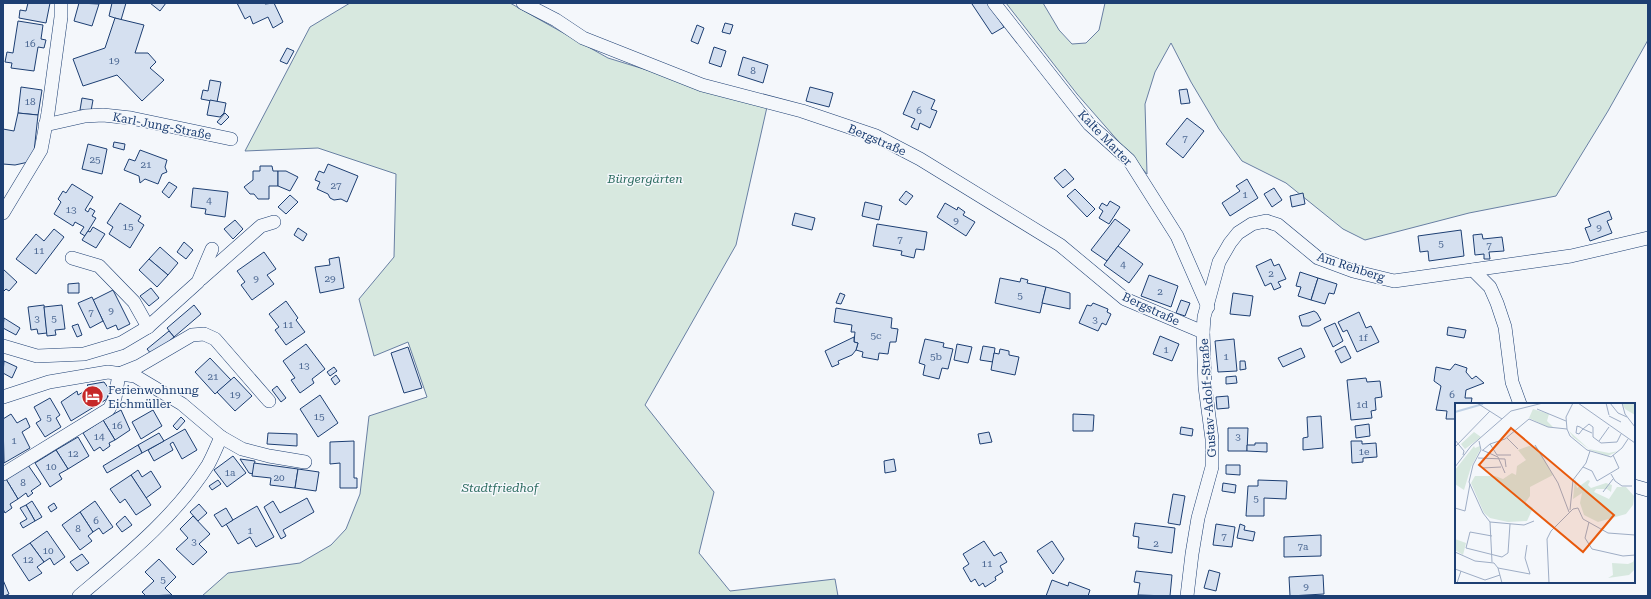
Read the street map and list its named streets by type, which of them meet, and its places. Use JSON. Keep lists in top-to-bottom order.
{
  "streets": {
    "street": [
      "Karl-Jung-Straße",
      "Kalte Marter",
      "Bergstraße",
      "Am Rehberg",
      "Gustav-Adolf-Straße"
    ]
  },
  "crossings": [
    ["Kalte Marter", "Am Rehberg"],
    ["Kalte Marter", "Gustav-Adolf-Straße"],
    ["Bergstraße", "Gustav-Adolf-Straße"],
    ["Am Rehberg", "Gustav-Adolf-Straße"]
  ],
  "parks": ["Bürgergärten", "Stadtfriedhof"],
  "places": {
    "hotel": ["Ferienwohnung Eichmüller"]
  },
  "house_numbers": [
    "16",
    "19",
    "8",
    "18",
    "6",
    "7",
    "25",
    "21",
    "27",
    "1",
    "4",
    "13",
    "9",
    "15",
    "9",
    "7",
    "5",
    "7",
    "11",
    "4",
    "2",
    "9",
    "29",
    "2",
    "5",
    "9",
    "7",
    "3",
    "5",
    "3",
    "11",
    "5c",
    "1f",
    "1",
    "5b",
    "1",
    "13",
    "21",
    "19",
    "6",
    "1d",
    "15",
    "5",
    "16",
    "14",
    "3",
    "1",
    "1e",
    "12",
    "10",
    "1a",
    "20",
    "8",
    "5",
    "6",
    "8",
    "1",
    "7",
    "3",
    "2",
    "7a",
    "10",
    "12",
    "11",
    "5",
    "9"
  ]
}
